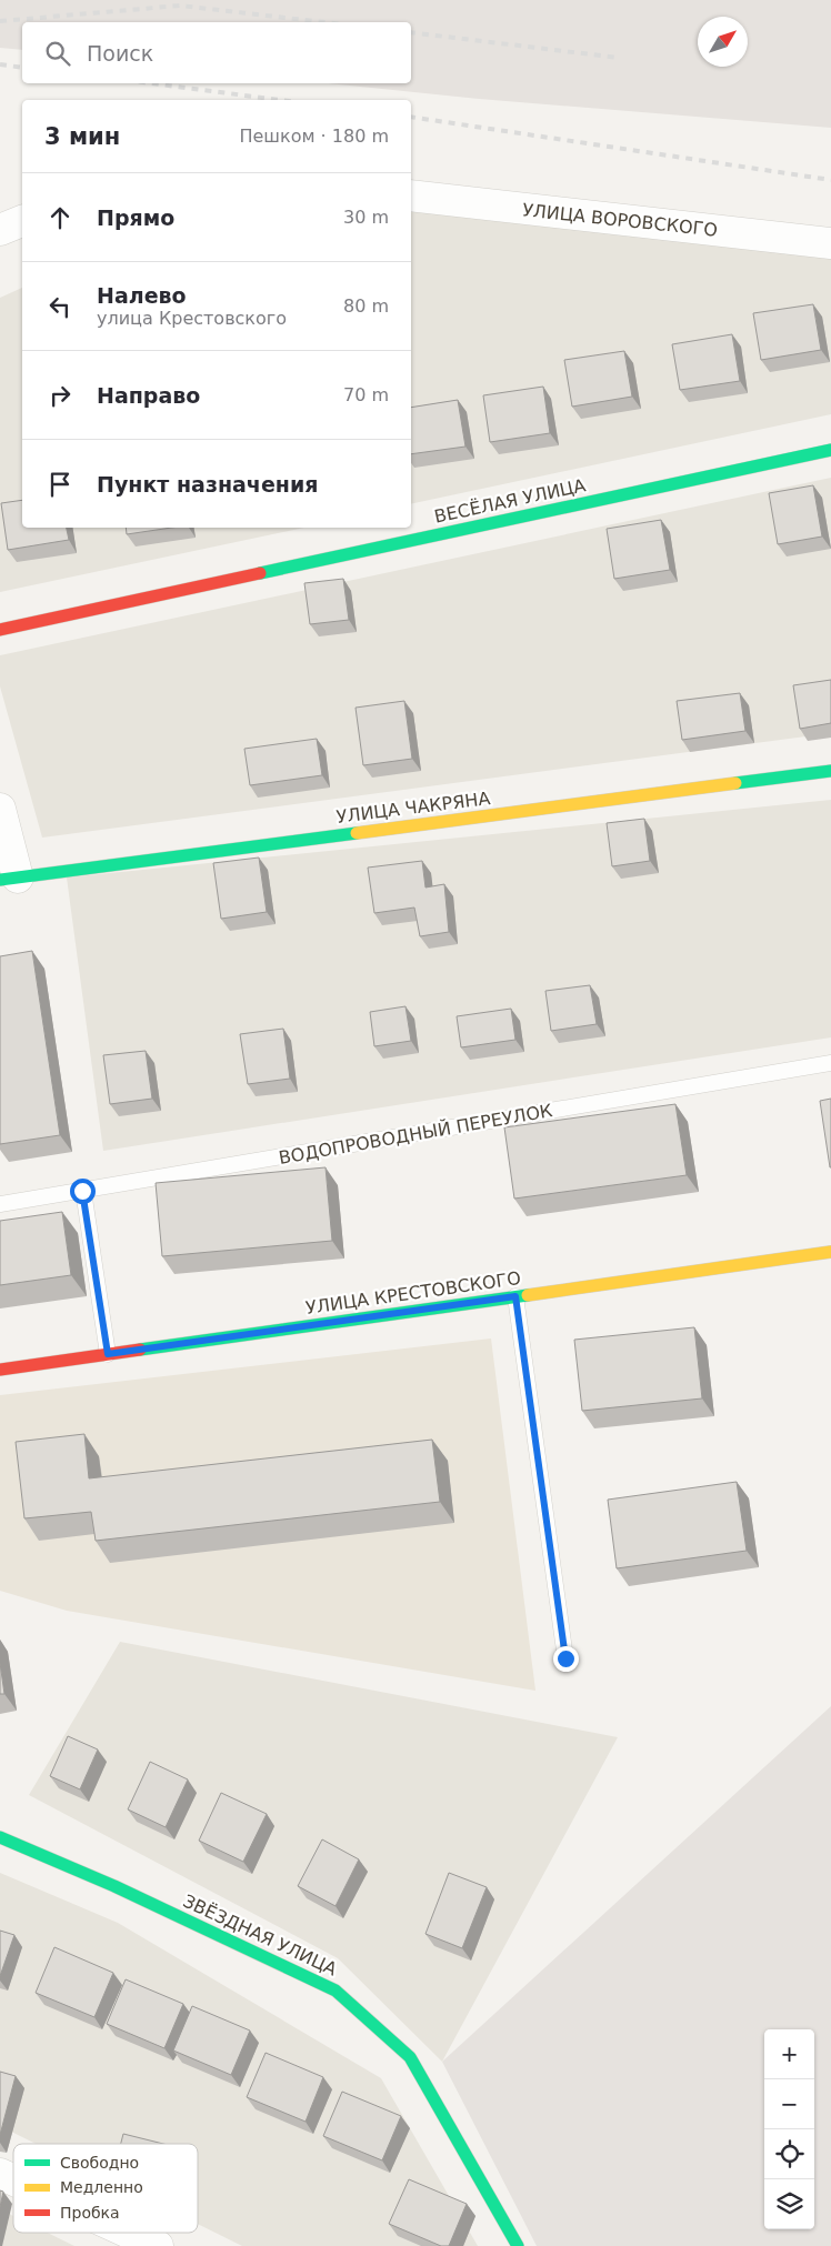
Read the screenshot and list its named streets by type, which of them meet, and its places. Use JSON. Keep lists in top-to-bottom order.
{
  "streets": {
    "street": [
      "УЛИЦА ВОРОВСКОГО",
      "ВЕСЁЛАЯ УЛИЦА",
      "УЛИЦА ЧАКРЯНА",
      "УЛИЦА КРЕСТОВСКОГО",
      "ЗВЁЗДНАЯ УЛИЦА"
    ],
    "lane": ["ВОДОПРОВОДНЫЙ ПЕРЕУЛОК"]
  },
  "legend": ["Свободно", "Медленно", "Пробка"],
  "north": "top right",
  "page": {
    "search": "Поиск",
    "heading": ["3 мин", "Пешком · 180 m"],
    "list": [
      ["Прямо", "30 m"],
      ["Налево", "улица Крестовского", "80 m"],
      ["Направо", "70 m"],
      "Пункт назначения"
    ],
    "map_buttons": ["+", "−"]
  }
}
